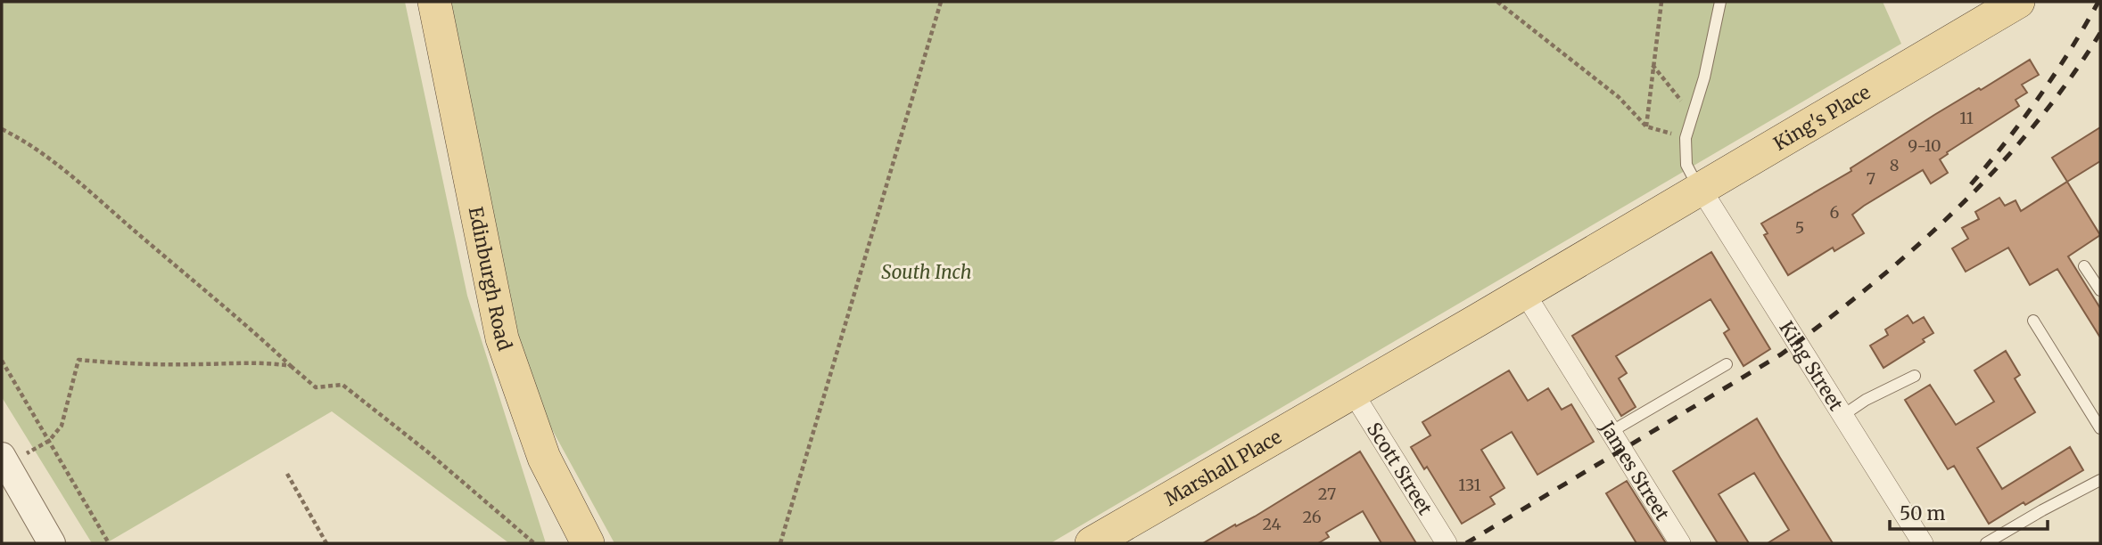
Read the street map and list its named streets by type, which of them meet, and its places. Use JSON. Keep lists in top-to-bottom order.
{
  "streets": {
    "main road": ["King's Place", "Edinburgh Road", "Marshall Place"],
    "street": ["King Street", "Scott Street", "James Street"]
  },
  "crossings": [
    ["King's Place", "King Street"],
    ["King's Place", "Marshall Place"],
    ["King's Place", "James Street"],
    ["Marshall Place", "Scott Street"]
  ],
  "parks": ["South Inch"],
  "house_numbers": [
    "11",
    "9-10",
    "8",
    "7",
    "6",
    "5",
    "131",
    "27",
    "26",
    "24"
  ],
  "scale_bar": "50 m"
}
